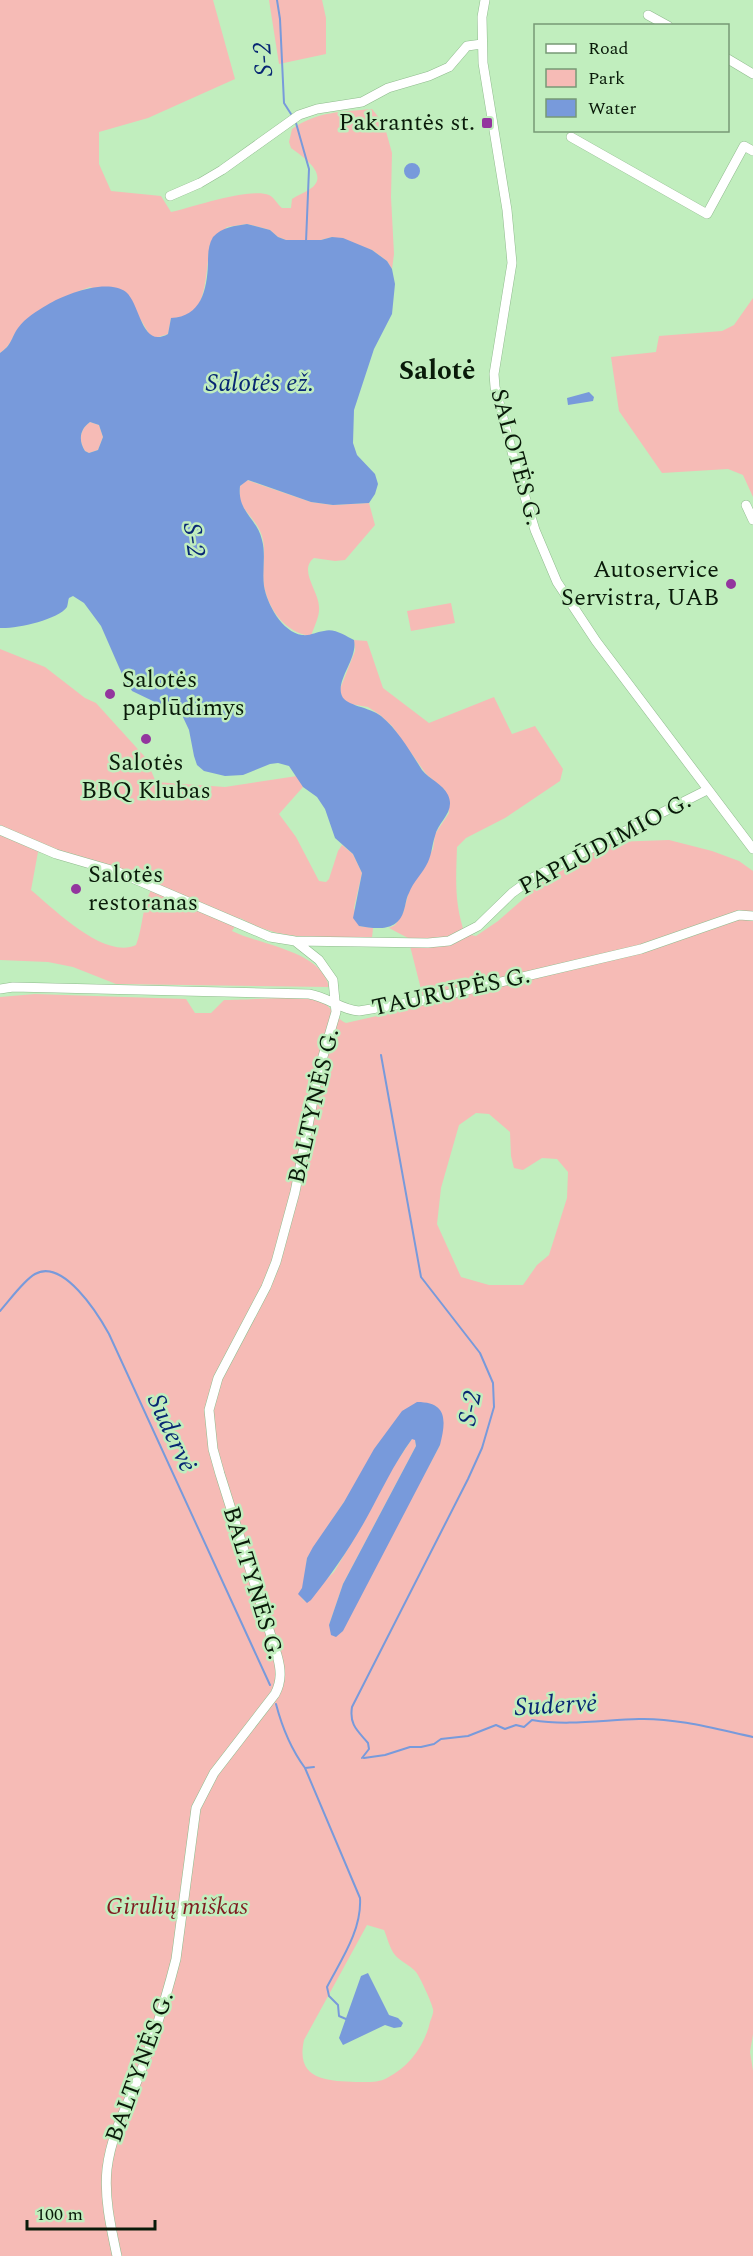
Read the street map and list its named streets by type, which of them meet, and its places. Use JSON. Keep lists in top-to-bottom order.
{
  "streets": {
    "street": [
      "SALOTĖS G.",
      "PAPLŪDIMIO G.",
      "TAURUPĖS G.",
      "BALTYNĖS G."
    ]
  },
  "crossings": [
    ["SALOTĖS G.", "PAPLŪDIMIO G."],
    ["TAURUPĖS G.", "BALTYNĖS G."]
  ],
  "districts": ["Salotė"],
  "water": ["S-2", "Salotės ež.", "Sudervė"],
  "parks": ["Girulių miškas"],
  "places": {
    "transit": ["Pakrantės st."],
    "other": [
      "Autoservice Servistra, UAB",
      "Salotės paplūdimys",
      "Salotės BBQ Klubas",
      "Salotės restoranas"
    ]
  },
  "legend": ["Road", "Park", "Water"],
  "scale_bar": "100 m"
}
